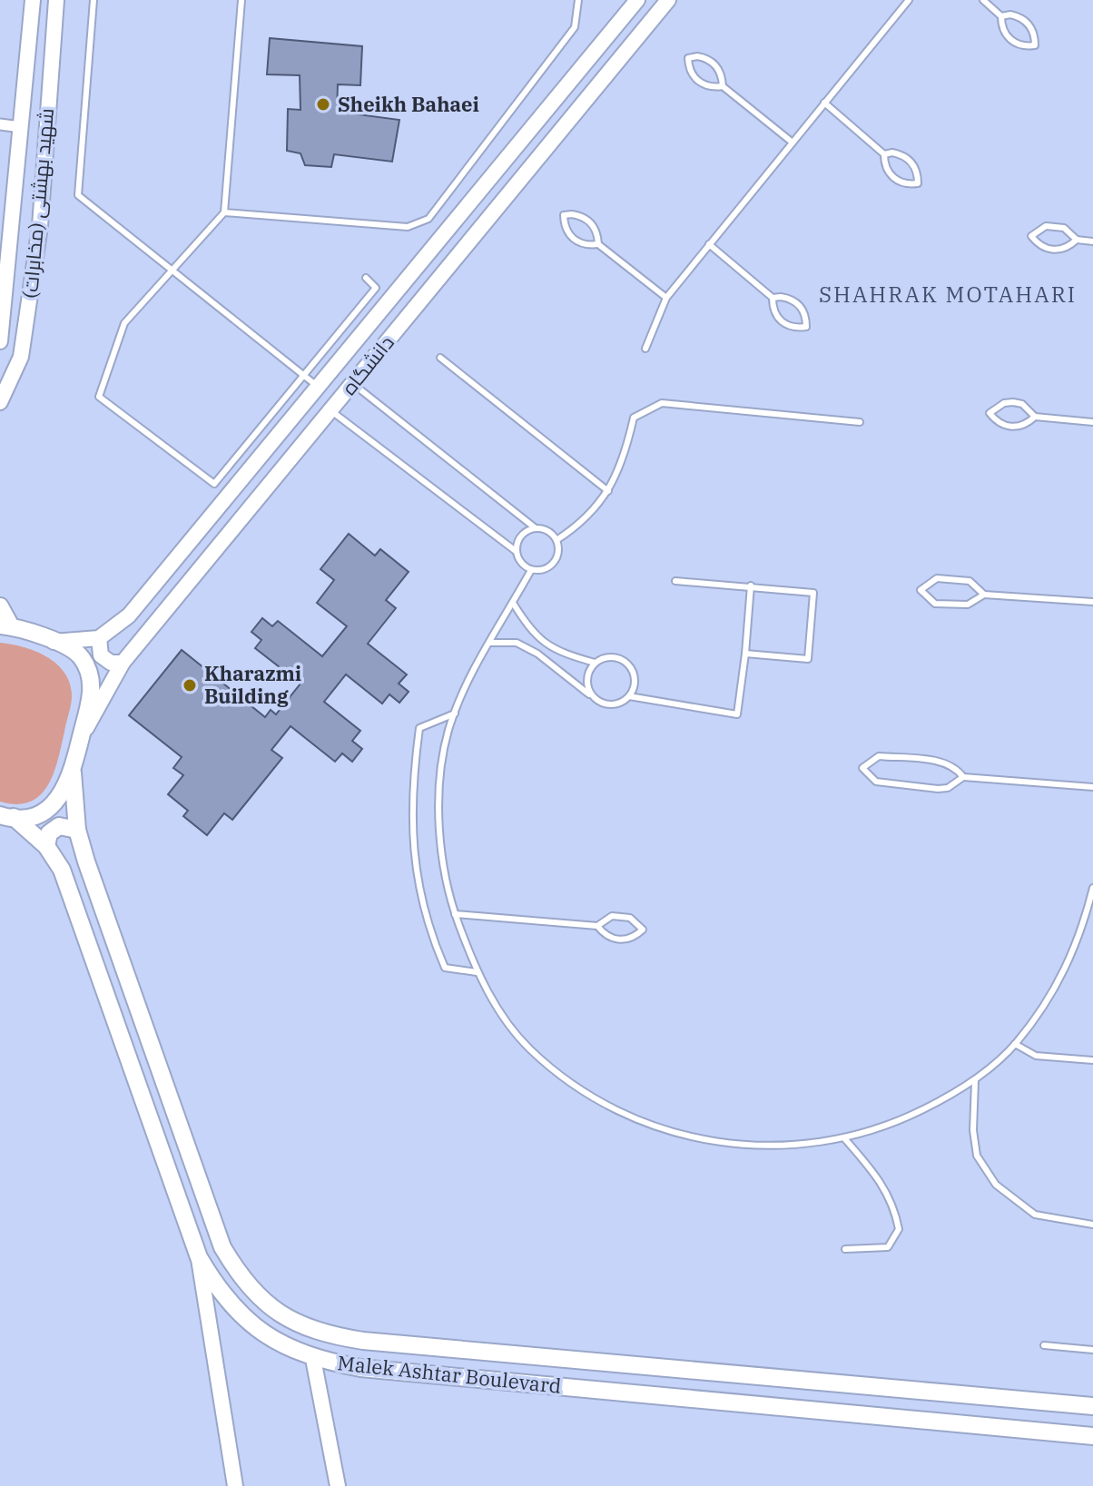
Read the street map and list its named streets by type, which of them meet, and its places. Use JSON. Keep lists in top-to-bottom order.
{
  "streets": {
    "main road": ["شهید بهشتی (مخابرات)", "دانشگاه", "Malek Ashtar Boulevard"]
  },
  "districts": ["SHAHRAK MOTAHARI"],
  "places": ["Sheikh Bahaei", "Kharazmi Building"]
}
